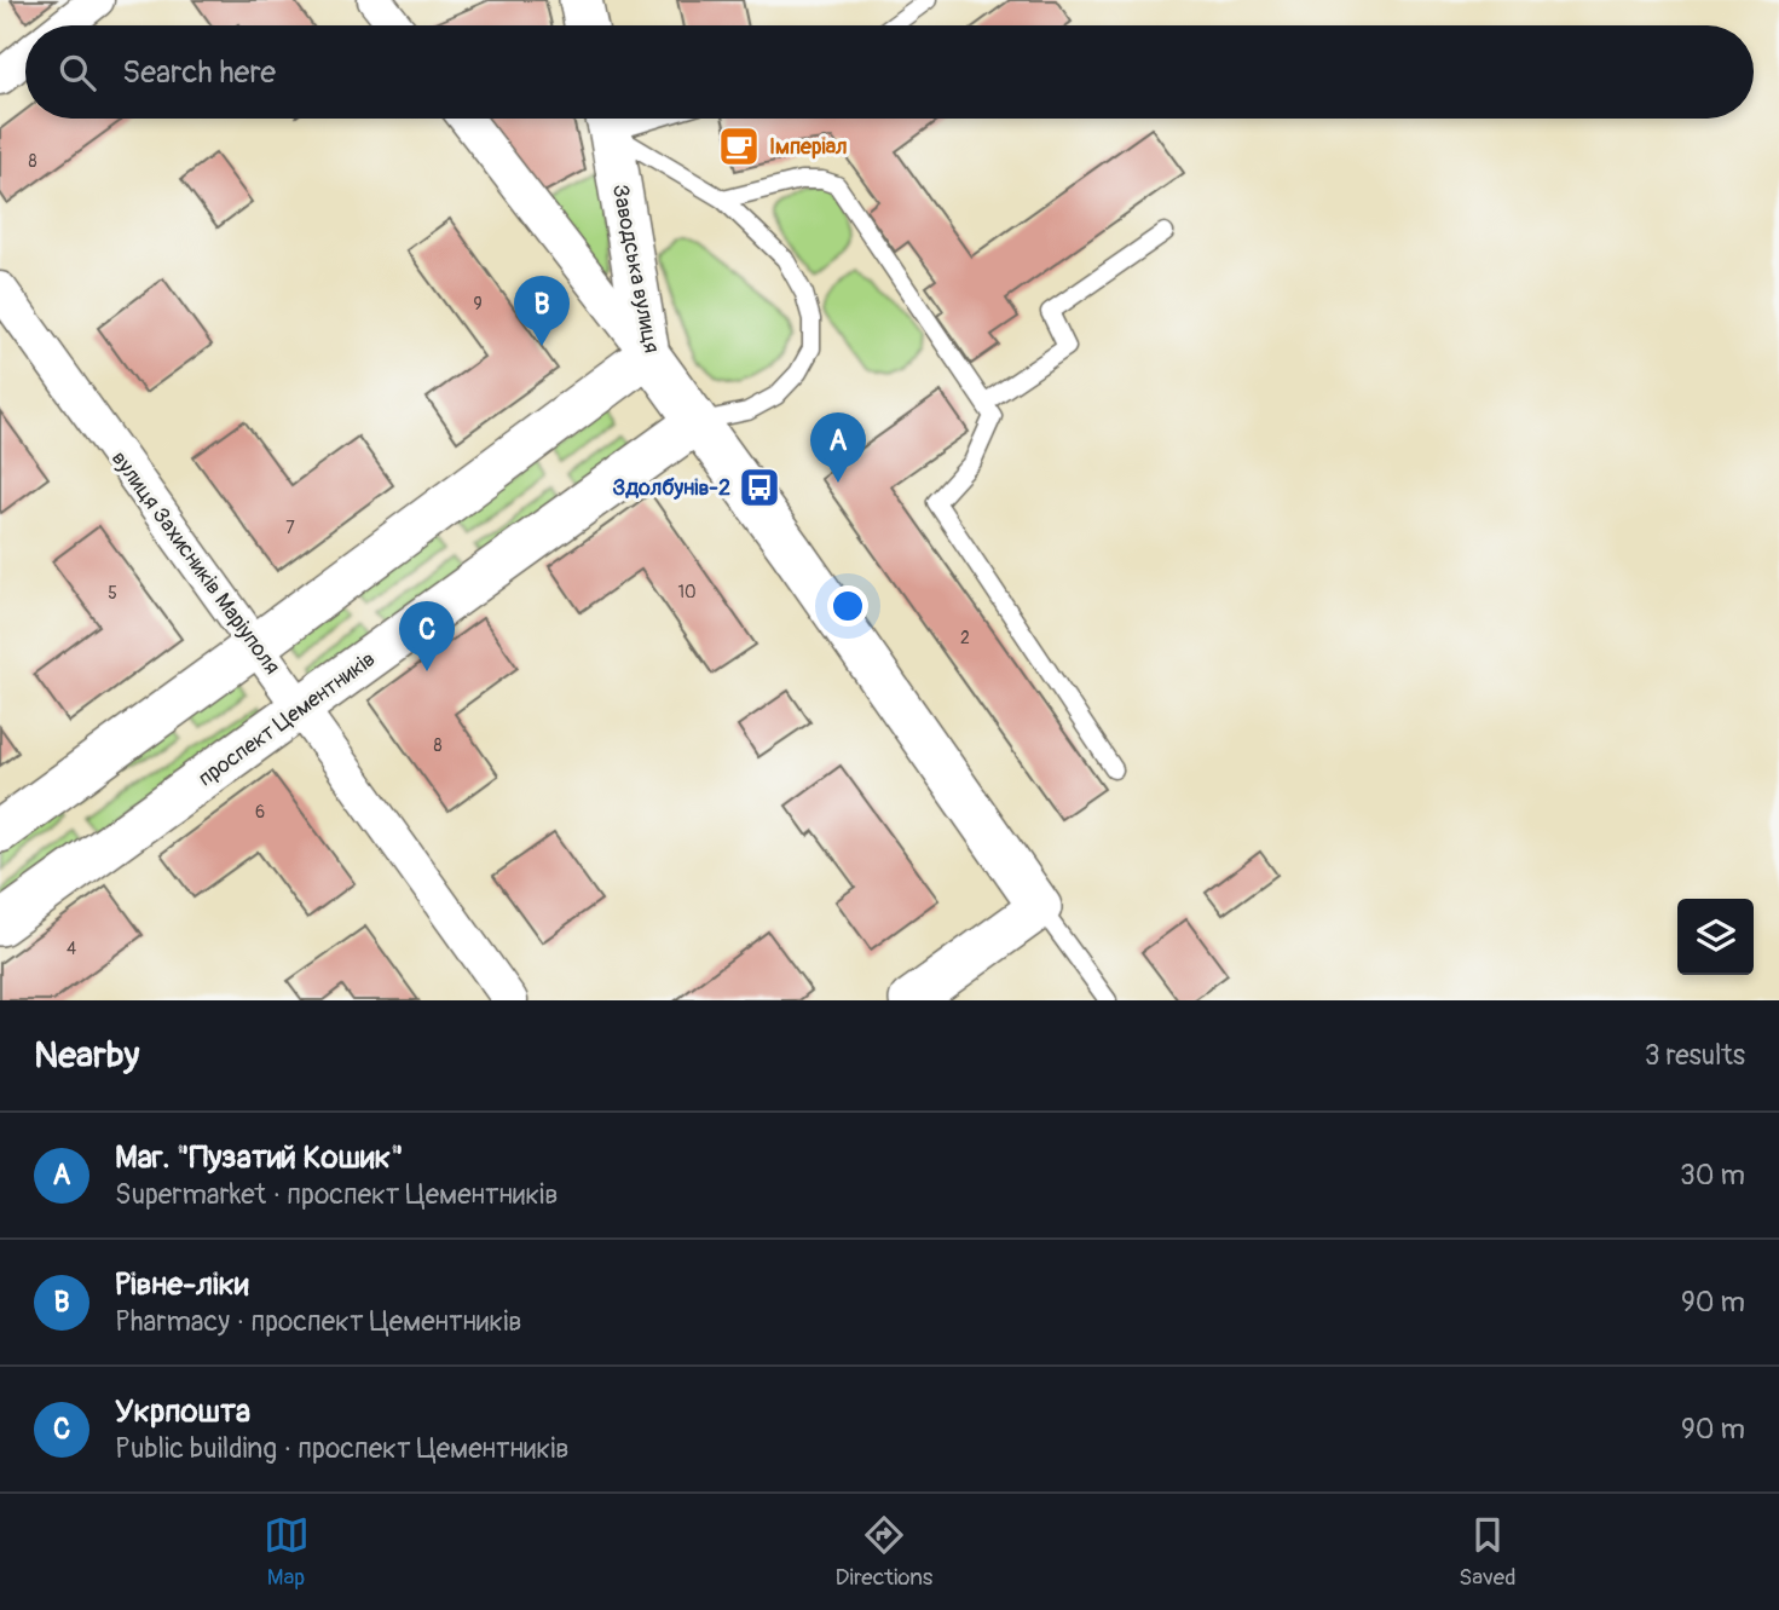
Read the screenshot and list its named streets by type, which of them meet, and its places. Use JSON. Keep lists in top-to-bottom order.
{
  "streets": {
    "street": ["Заводська вулиця", "вулиця Захисників Маріуполя", "проспект Цементників"]
  },
  "crossings": [
    ["Заводська вулиця", "проспект Цементників"],
    ["вулиця Захисників Маріуполя", "проспект Цементників"]
  ],
  "places": {
    "cafe": ["Імперіал"],
    "bus stop": ["Здолбунів-2"]
  },
  "house_numbers": [
    "8",
    "9",
    "7",
    "10",
    "5",
    "2",
    "8",
    "6",
    "4"
  ],
  "page": {
    "search": "Search here",
    "pins": ["B", "A", "C"],
    "heading": ["Nearby", "3 results"],
    "list": [
      {
        "mark": "A",
        "name": "Маг. \"Пузатий Кошик\"",
        "note": "Supermarket · проспект Цементників",
        "value": "30 m"
      },
      {
        "mark": "B",
        "name": "Рівне-ліки",
        "note": "Pharmacy · проспект Цементників",
        "value": "90 m"
      },
      {
        "mark": "C",
        "name": "Укрпошта",
        "note": "Public building · проспект Цементників",
        "value": "90 m"
      }
    ],
    "nav": ["Map", "Directions", "Saved"]
  }
}
